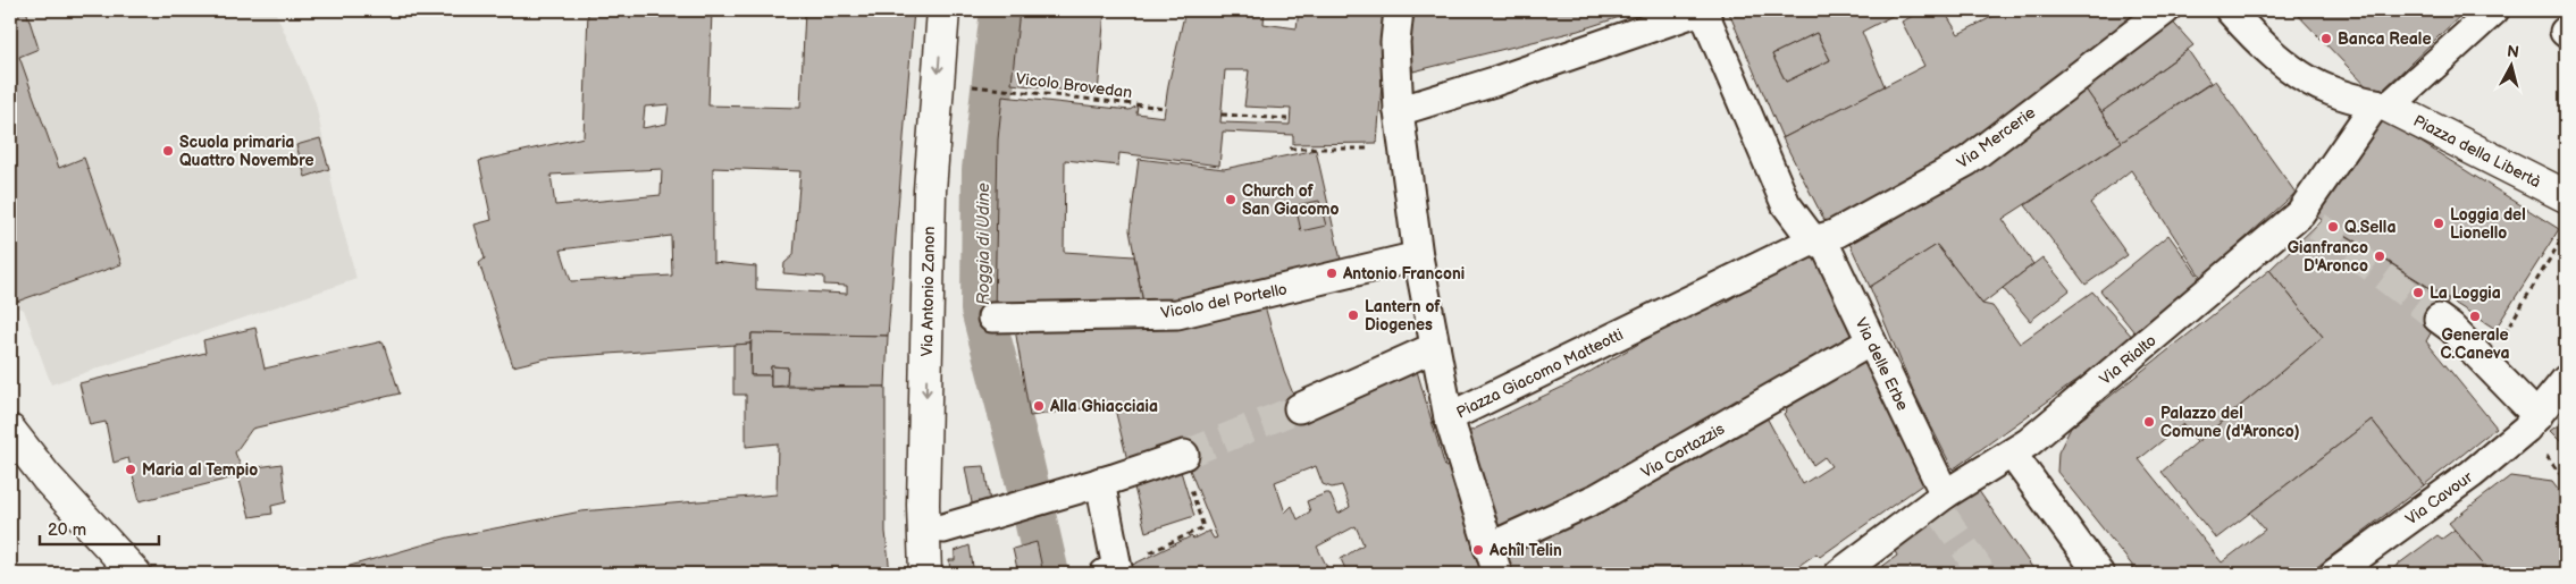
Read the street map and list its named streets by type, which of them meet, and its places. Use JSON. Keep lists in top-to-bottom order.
{
  "streets": {
    "street": [
      "Via Mercerie",
      "Piazza della Libertà",
      "Via Antonio Zanon",
      "Vicolo del Portello",
      "Via Rialto",
      "Via delle Erbe",
      "Piazza Giacomo Matteotti",
      "Via Cortazzis",
      "Via Cavour"
    ],
    "path": ["Vicolo Brovedan"]
  },
  "crossings": [
    ["Via Mercerie", "Via delle Erbe"],
    ["Via Mercerie", "Piazza Giacomo Matteotti"],
    ["Piazza della Libertà", "Via Rialto"],
    ["Vicolo del Portello", "Piazza Giacomo Matteotti"],
    ["Via Rialto", "Via delle Erbe"],
    ["Via delle Erbe", "Piazza Giacomo Matteotti"],
    ["Via delle Erbe", "Via Cortazzis"]
  ],
  "one_way": ["Via Antonio Zanon"],
  "water": ["Roggia di Udine"],
  "places": [
    "Banca Reale",
    "Scuola primaria Quattro Novembre",
    "Church of San Giacomo",
    "Loggia del Lionello",
    "Q.Sella",
    "Gianfranco D'Aronco",
    "Antonio Franconi",
    "La Loggia",
    "Lantern of Diogenes",
    "Generale C.Caneva",
    "Alla Ghiacciaia",
    "Palazzo del Comune (d'Aronco)",
    "Maria al Tempio",
    "Achîl Telin"
  ],
  "scale_bar": "20 m",
  "north": "top"
}
